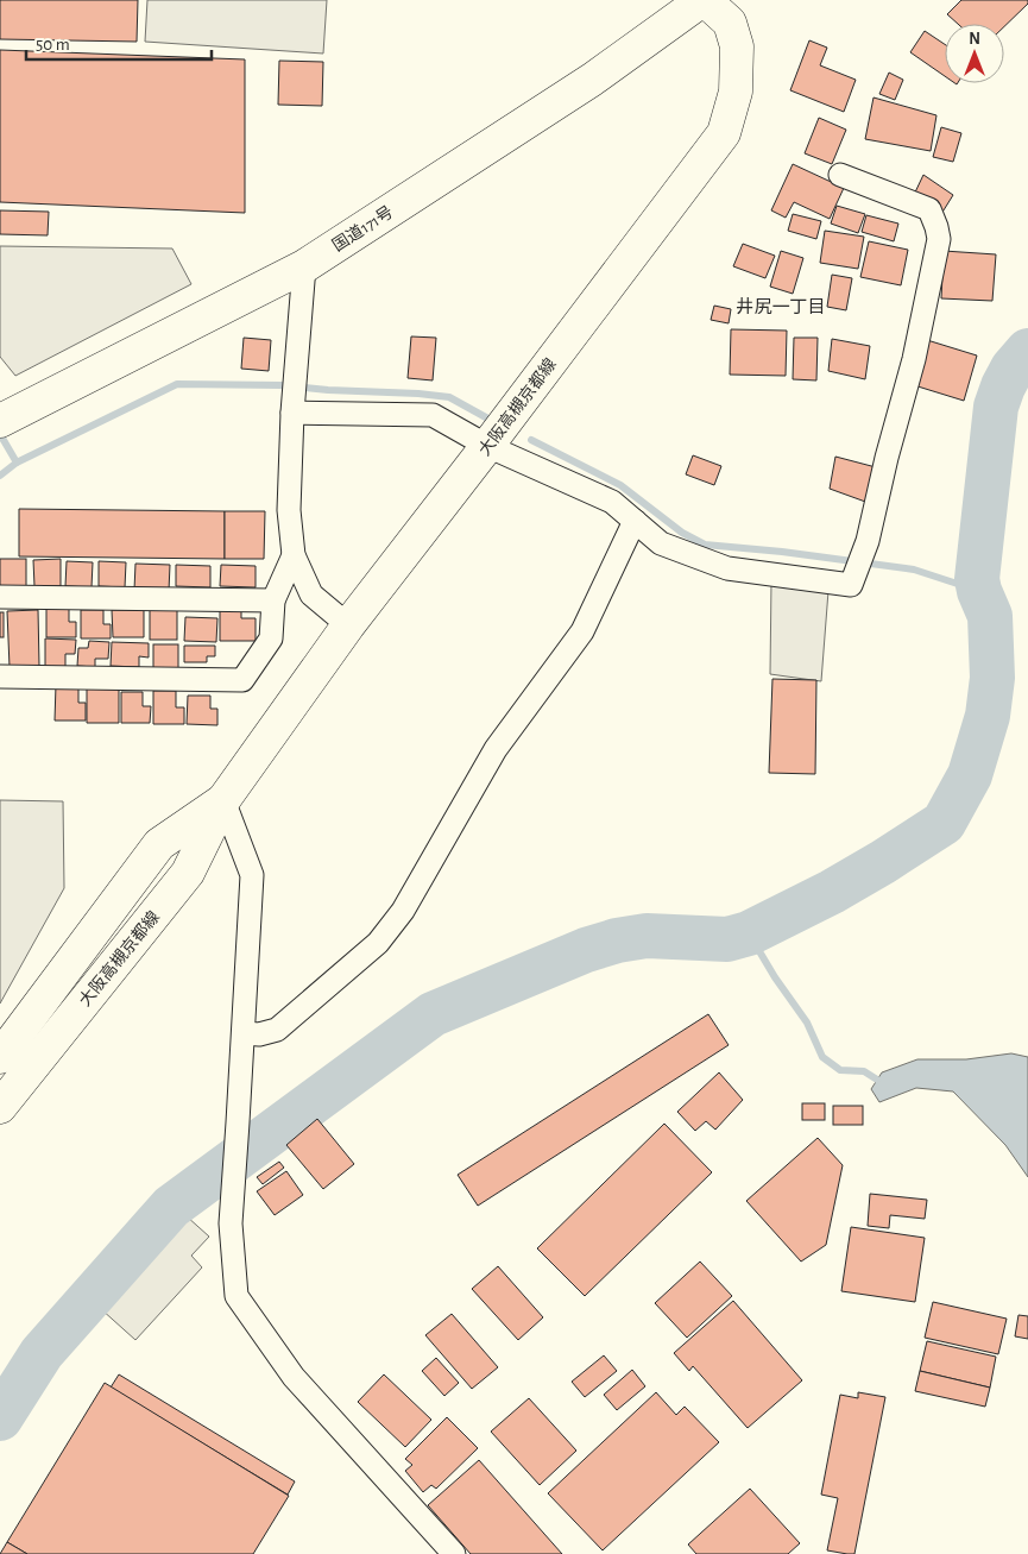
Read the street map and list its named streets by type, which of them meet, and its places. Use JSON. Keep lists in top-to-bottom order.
{
  "streets": {
    "main road": ["国道171号", "大阪高槻京都線"]
  },
  "crossings": [
    ["国道171号", "大阪高槻京都線"]
  ],
  "districts": ["井尻一丁目"],
  "scale_bar": "50 m",
  "north": "top"
}
